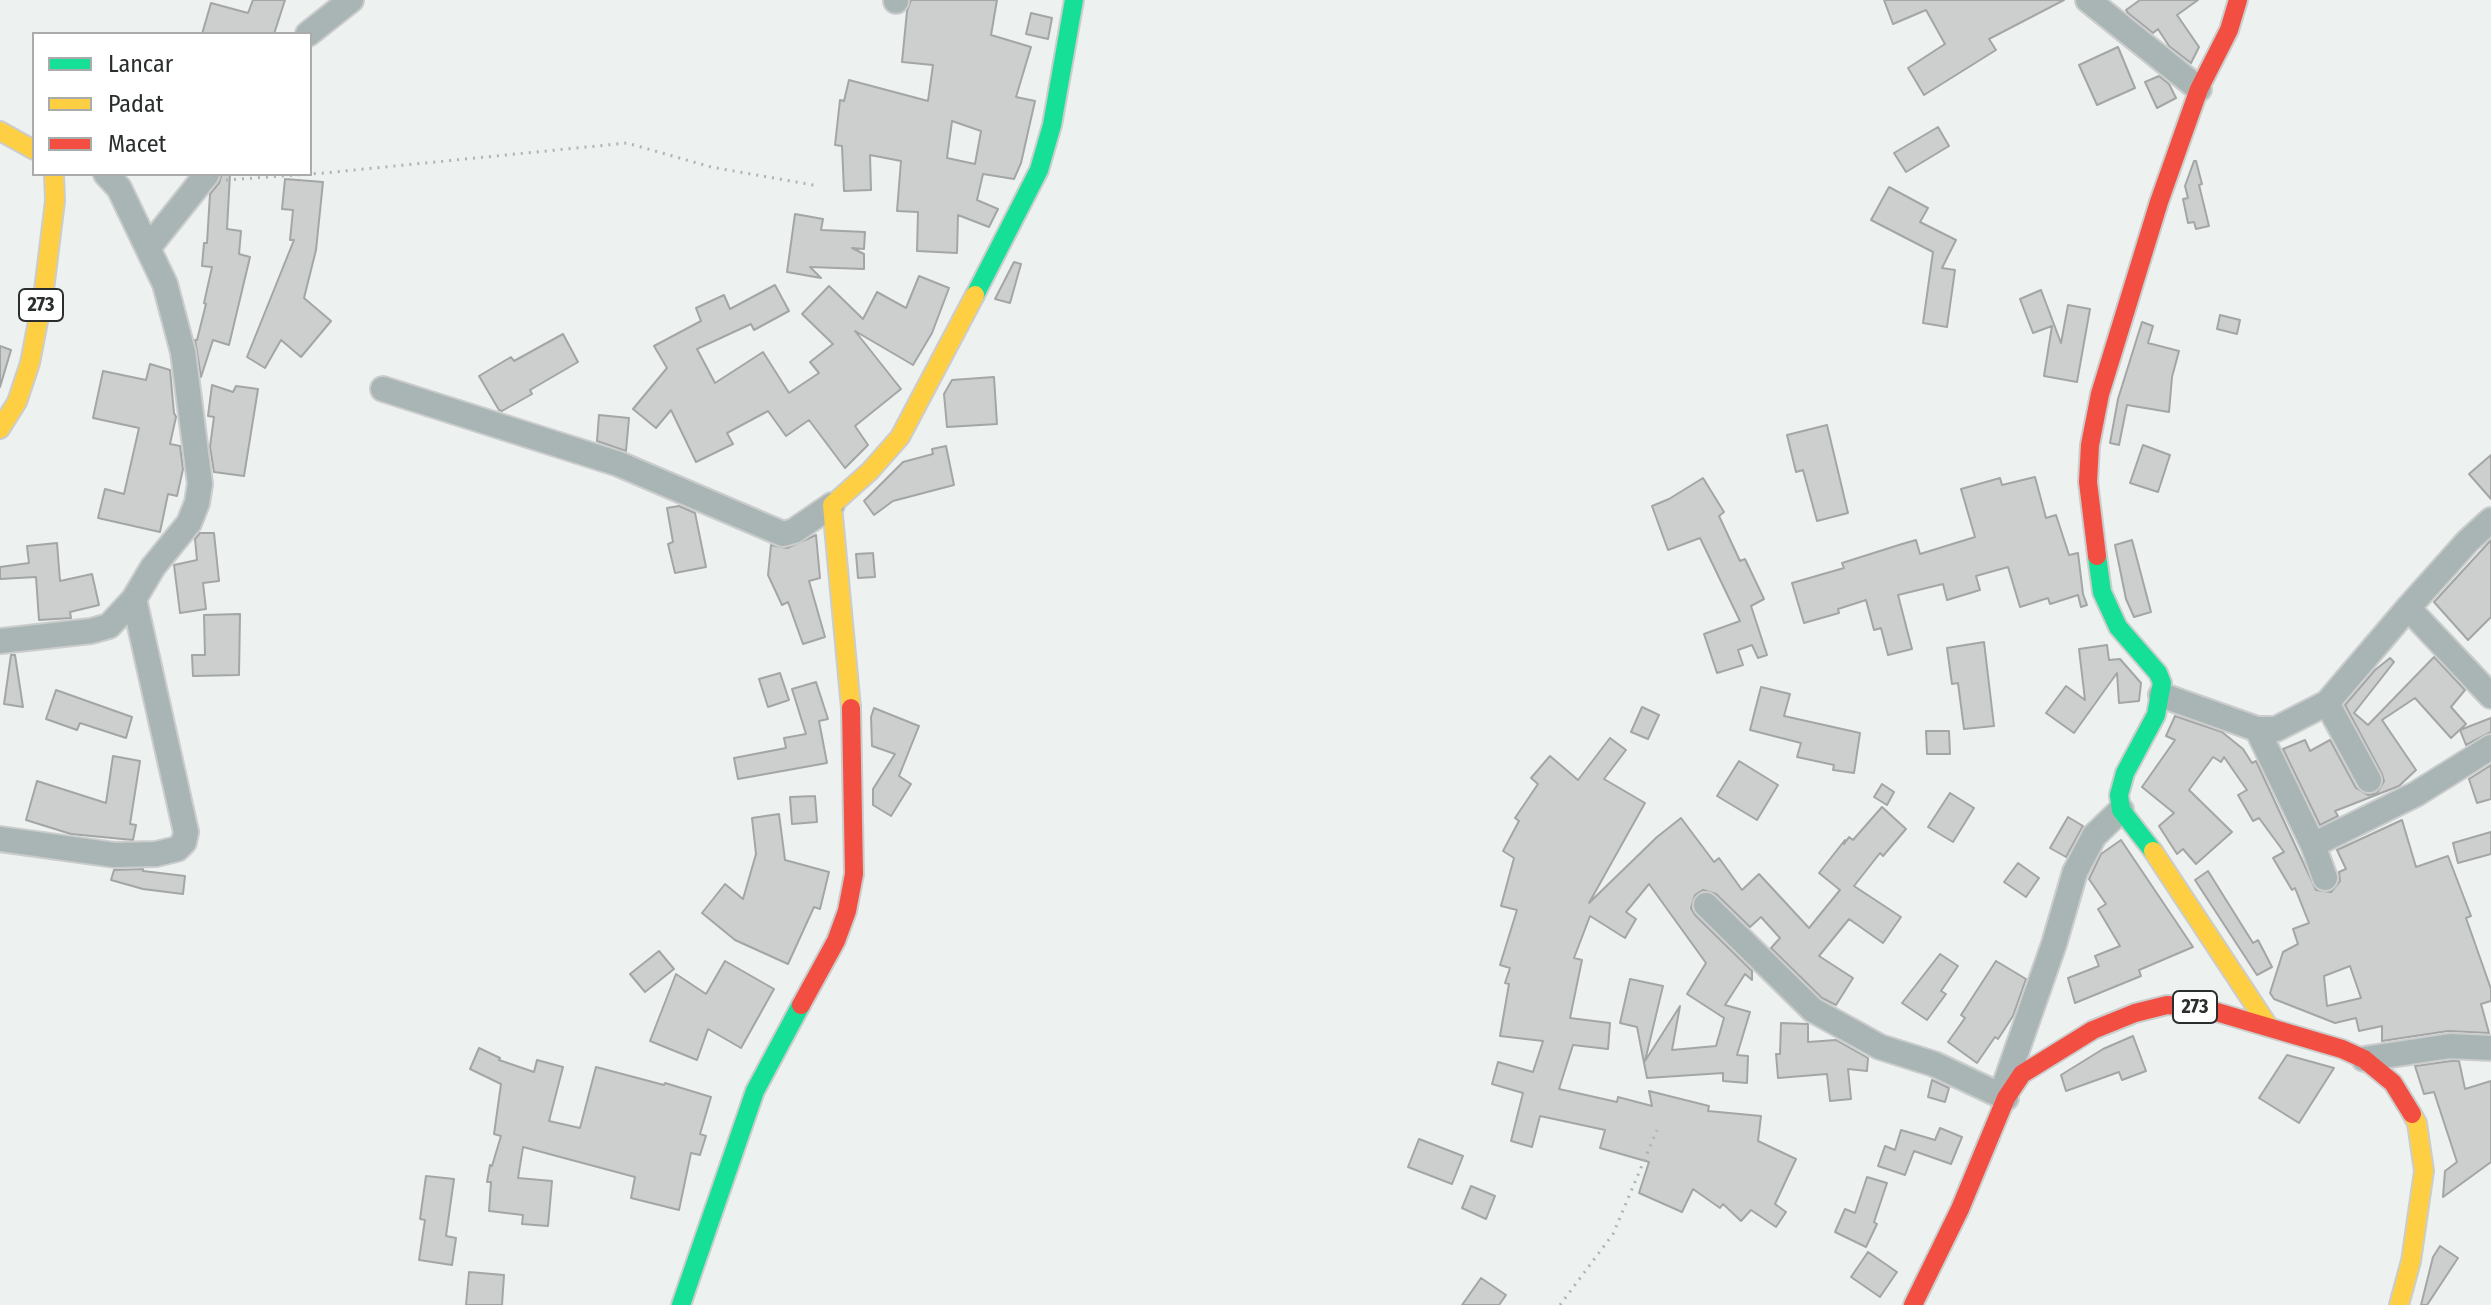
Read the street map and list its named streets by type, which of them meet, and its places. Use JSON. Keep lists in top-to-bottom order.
{
  "streets": {
    "street": ["273"]
  },
  "legend": ["Lancar", "Padat", "Macet"]
}
